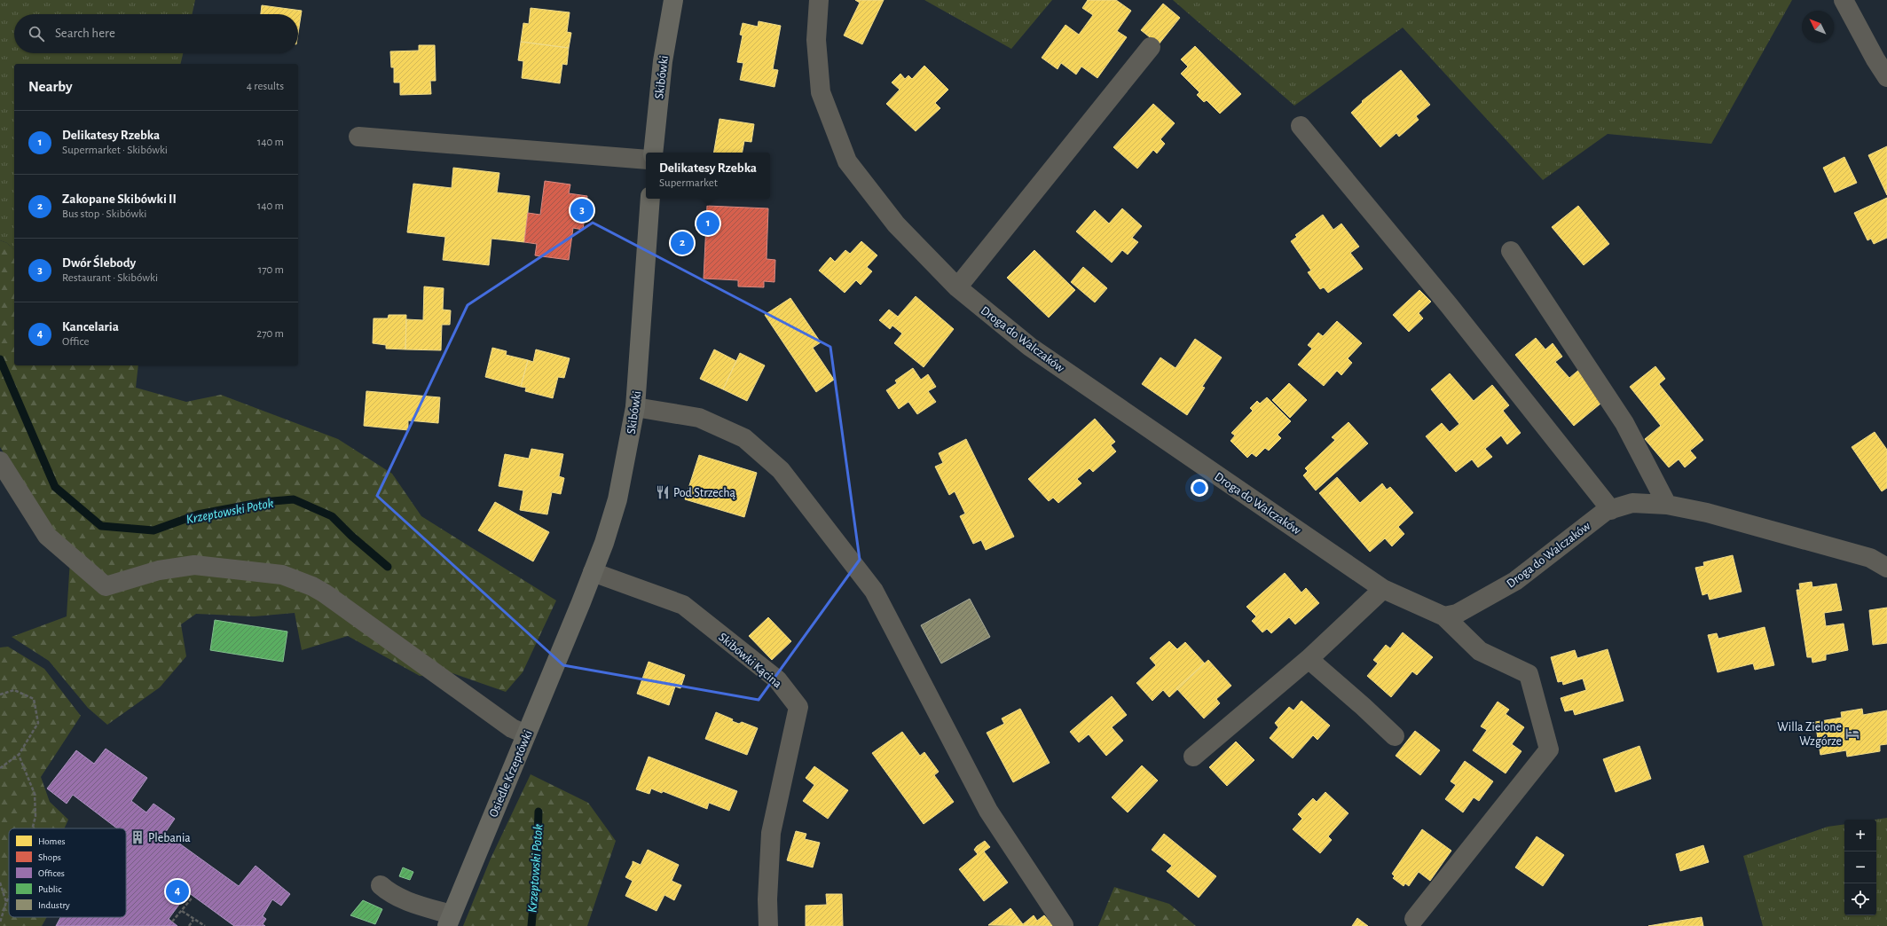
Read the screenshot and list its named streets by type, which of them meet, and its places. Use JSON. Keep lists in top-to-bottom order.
{
  "streets": {
    "main road": ["Skibówki", "Osiedle Krzeptówki"],
    "street": ["Droga do Walczaków", "Skibówki Kącina"]
  },
  "crossings": [
    ["Skibówki", "Skibówki Kącina"],
    ["Skibówki", "Osiedle Krzeptówki"]
  ],
  "water": ["Krzeptowski Potok"],
  "places": {
    "restaurant": ["Pod Strzechą"],
    "hotel": ["Willa Zielone Wzgórze"],
    "building": ["Plebania"]
  },
  "legend": [
    "Homes",
    "Shops",
    "Offices",
    "Public",
    "Industry"
  ],
  "north": "top left",
  "page": {
    "search": "Search here",
    "heading": ["Nearby", "4 results"],
    "list": [
      {
        "mark": "1",
        "name": "Delikatesy Rzebka",
        "note": "Supermarket · Skibówki",
        "value": "140 m"
      },
      {
        "mark": "2",
        "name": "Zakopane Skibówki II",
        "note": "Bus stop · Skibówki",
        "value": "140 m"
      },
      {
        "mark": "3",
        "name": "Dwór Ślebody",
        "note": "Restaurant · Skibówki",
        "value": "170 m"
      },
      {
        "mark": "4",
        "name": "Kancelaria",
        "note": "Office",
        "value": "270 m"
      }
    ],
    "popup": ["Delikatesy Rzebka", "Supermarket"],
    "pins": [
      "3",
      "1",
      "2",
      "4"
    ],
    "map_buttons": ["+", "−"]
  }
}
